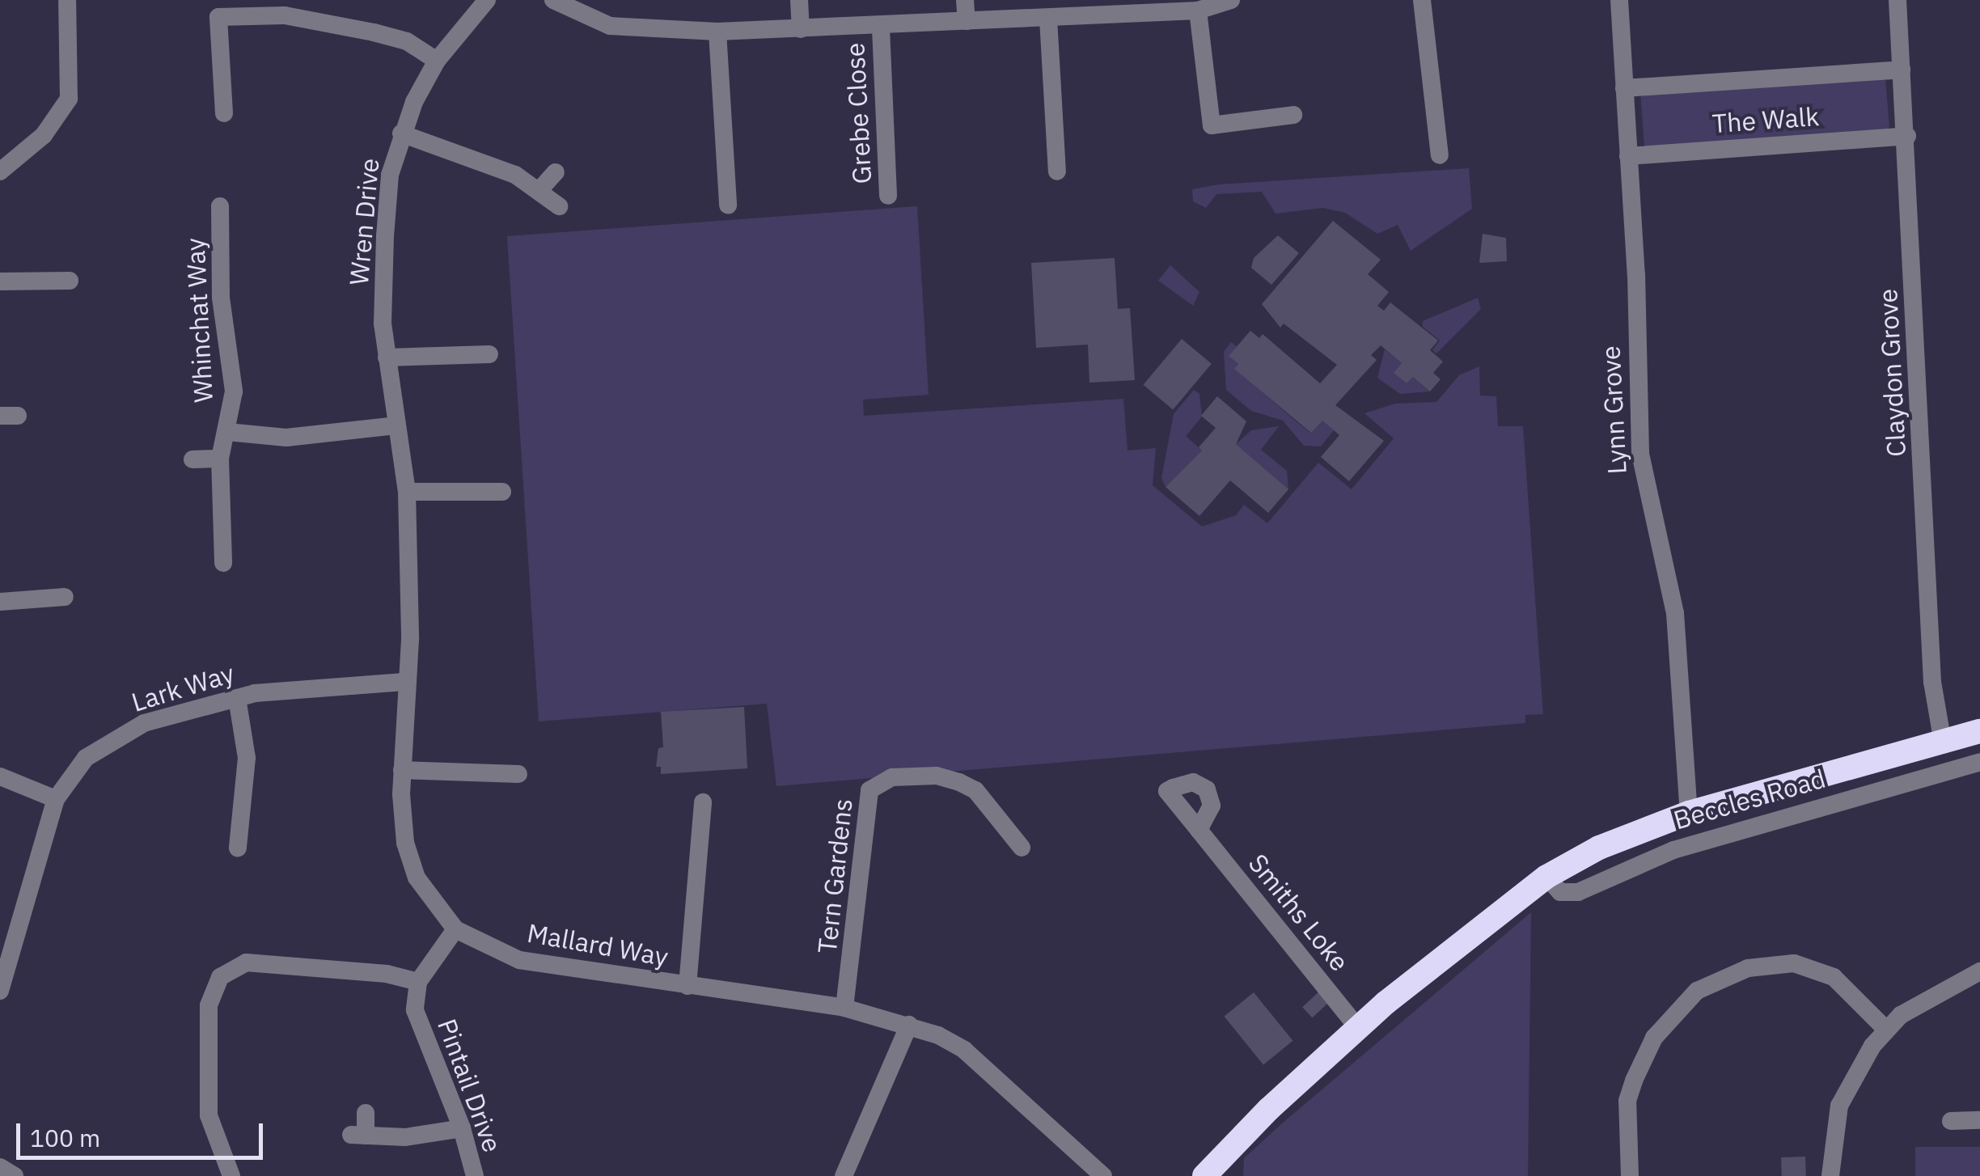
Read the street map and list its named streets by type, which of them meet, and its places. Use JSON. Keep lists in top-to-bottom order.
{
  "streets": {
    "highway": ["Beccles Road"],
    "street": [
      "Grebe Close",
      "The Walk",
      "Wren Drive",
      "Whinchat Way",
      "Claydon Grove",
      "Lynn Grove",
      "Lark Way",
      "Tern Gardens",
      "Smiths Loke",
      "Mallard Way",
      "Pintail Drive"
    ]
  },
  "crossings": [
    ["The Walk", "Claydon Grove"],
    ["The Walk", "Lynn Grove"],
    ["Wren Drive", "Whinchat Way"],
    ["Wren Drive", "Mallard Way"],
    ["Whinchat Way", "Mallard Way"],
    ["Claydon Grove", "Beccles Road"],
    ["Lynn Grove", "Beccles Road"],
    ["Lark Way", "Mallard Way"],
    ["Beccles Road", "Smiths Loke"],
    ["Tern Gardens", "Mallard Way"]
  ],
  "scale_bar": "100 m"
}
